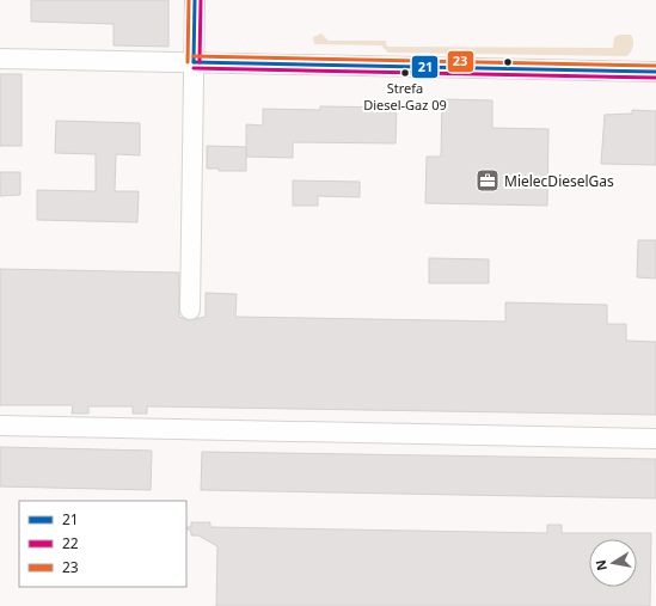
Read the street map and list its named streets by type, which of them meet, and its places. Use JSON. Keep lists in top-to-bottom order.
{
  "places": {
    "other": ["Strefa Diesel-Gaz 09"],
    "office": ["MielecDieselGas"]
  },
  "lines": ["transit line 21", "transit line 22", "transit line 23"],
  "legend": ["21", "22", "23"],
  "north": "left"
}
